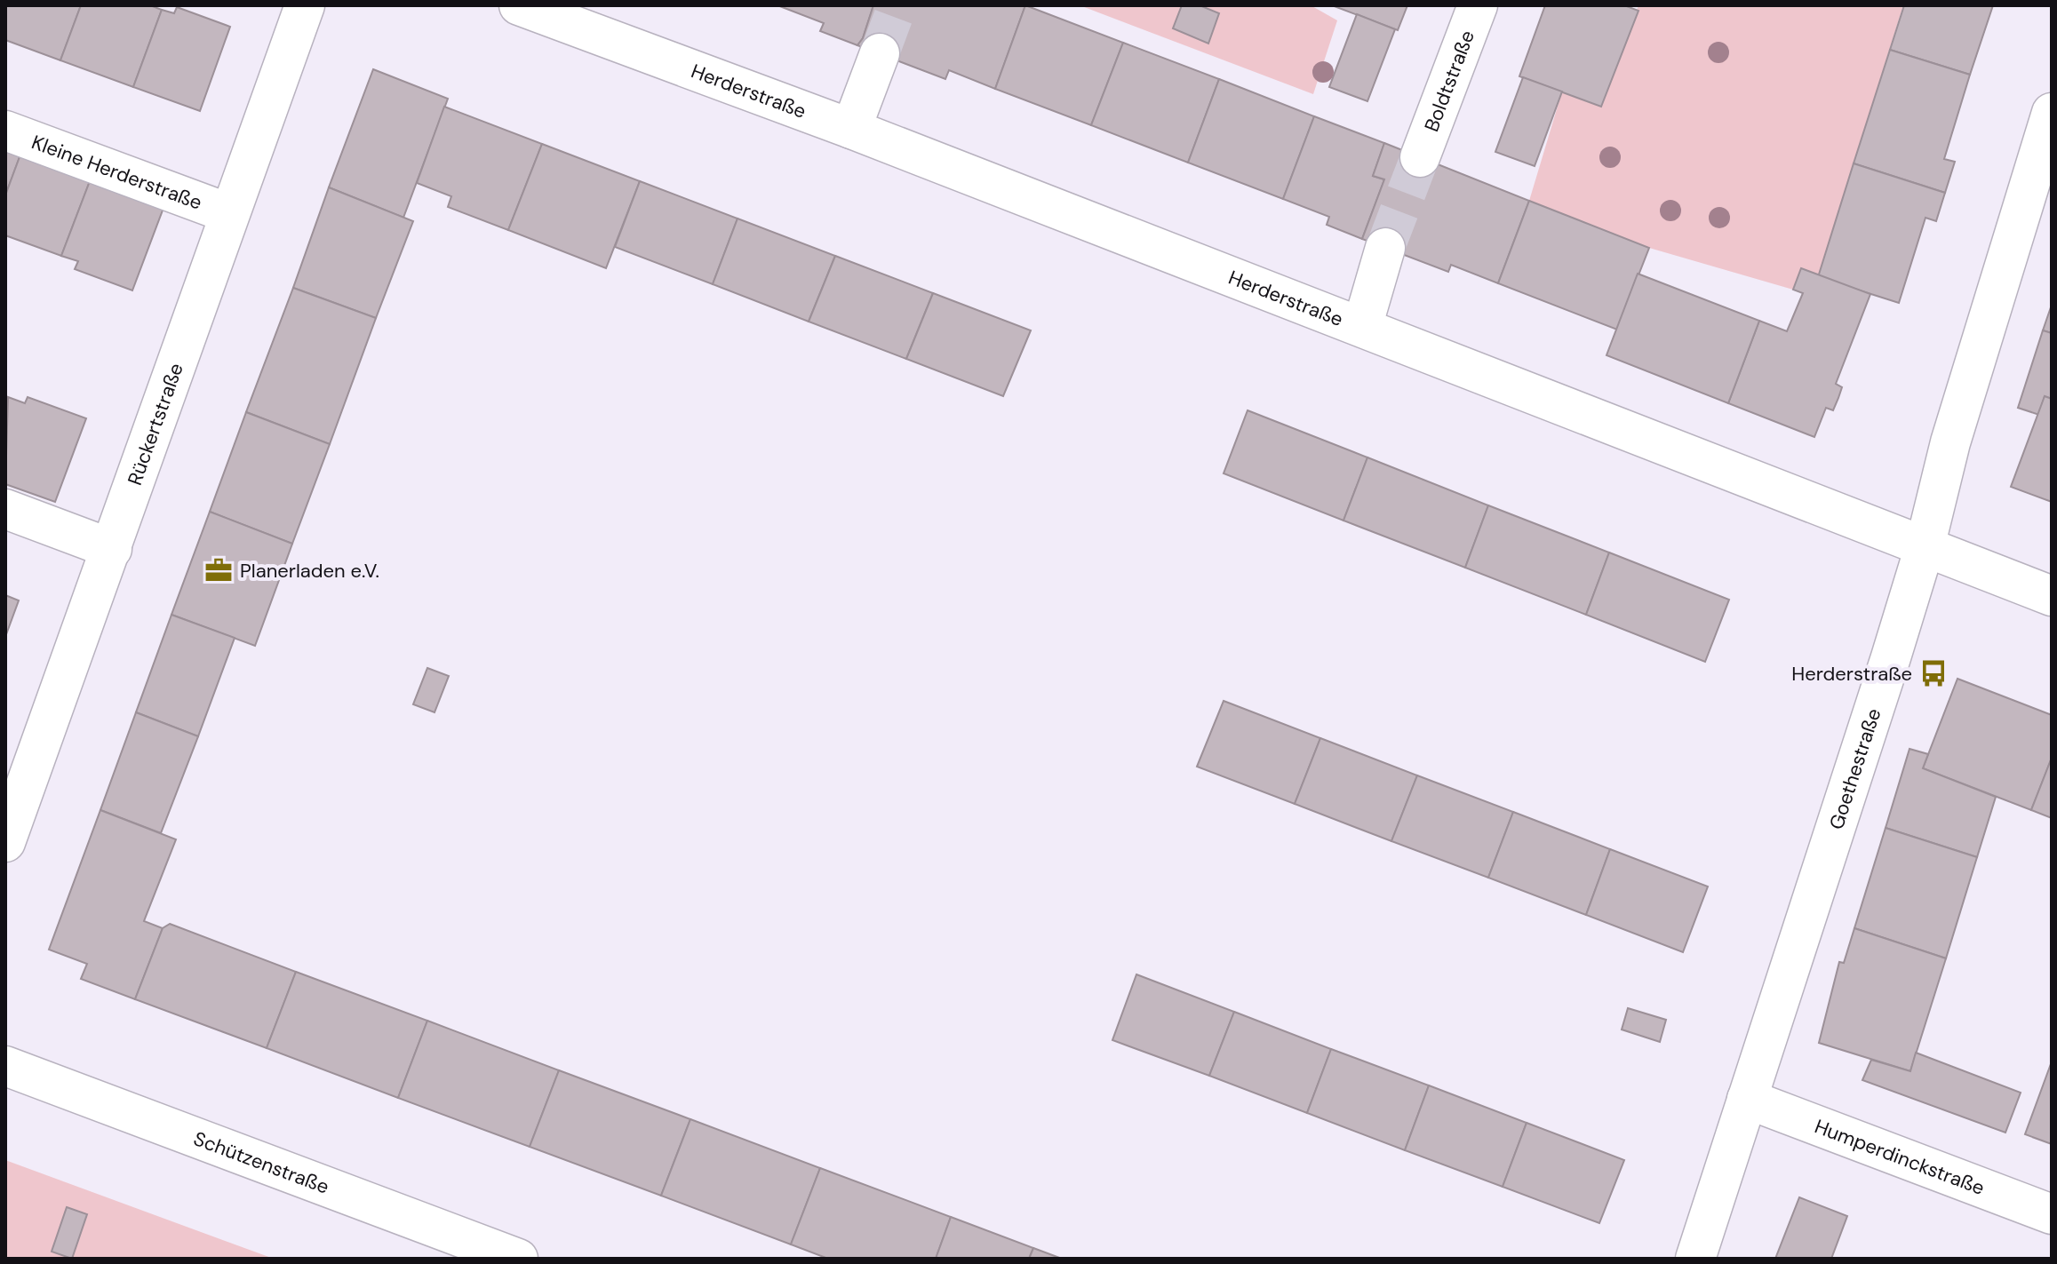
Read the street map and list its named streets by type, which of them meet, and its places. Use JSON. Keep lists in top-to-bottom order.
{
  "streets": {
    "street": [
      "Boldtstraße",
      "Herderstraße",
      "Kleine Herderstraße",
      "Rückertstraße",
      "Goethestraße",
      "Humperdinckstraße",
      "Schützenstraße"
    ]
  },
  "crossings": [
    ["Herderstraße", "Goethestraße"],
    ["Kleine Herderstraße", "Rückertstraße"],
    ["Goethestraße", "Humperdinckstraße"]
  ],
  "places": {
    "office": ["Planerladen e.V."],
    "bus stop": ["Herderstraße"]
  }
}
